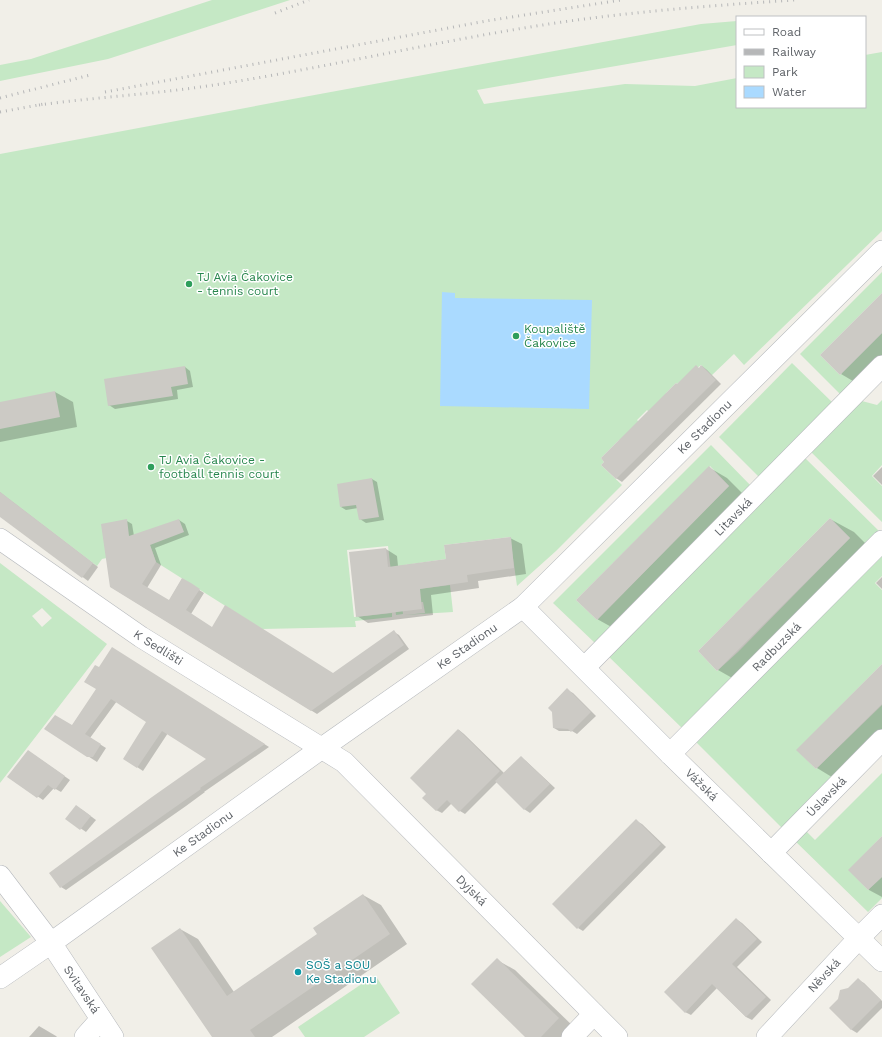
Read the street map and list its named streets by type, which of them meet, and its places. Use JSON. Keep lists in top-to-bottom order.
{
  "streets": {
    "street": [
      "Ke Stadionu",
      "Litavská",
      "K Sedlišti",
      "Radbuzská",
      "Vážská",
      "Úslavská",
      "Dyjská",
      "Něvská",
      "Svitavská"
    ]
  },
  "crossings": [
    ["Ke Stadionu", "K Sedlišti"],
    ["Ke Stadionu", "Vážská"],
    ["Ke Stadionu", "Dyjská"],
    ["Ke Stadionu", "Svitavská"],
    ["Litavská", "Vážská"],
    ["K Sedlišti", "Dyjská"],
    ["Radbuzská", "Vážská"],
    ["Vážská", "Úslavská"],
    ["Vážská", "Něvská"]
  ],
  "places": [
    "TJ Avia Čakovice - tennis court",
    "Koupaliště Čakovice",
    "TJ Avia Čakovice - football tennis court",
    "SOŠ a SOU Ke Stadionu"
  ],
  "legend": [
    "Road",
    "Railway",
    "Park",
    "Water"
  ]
}
